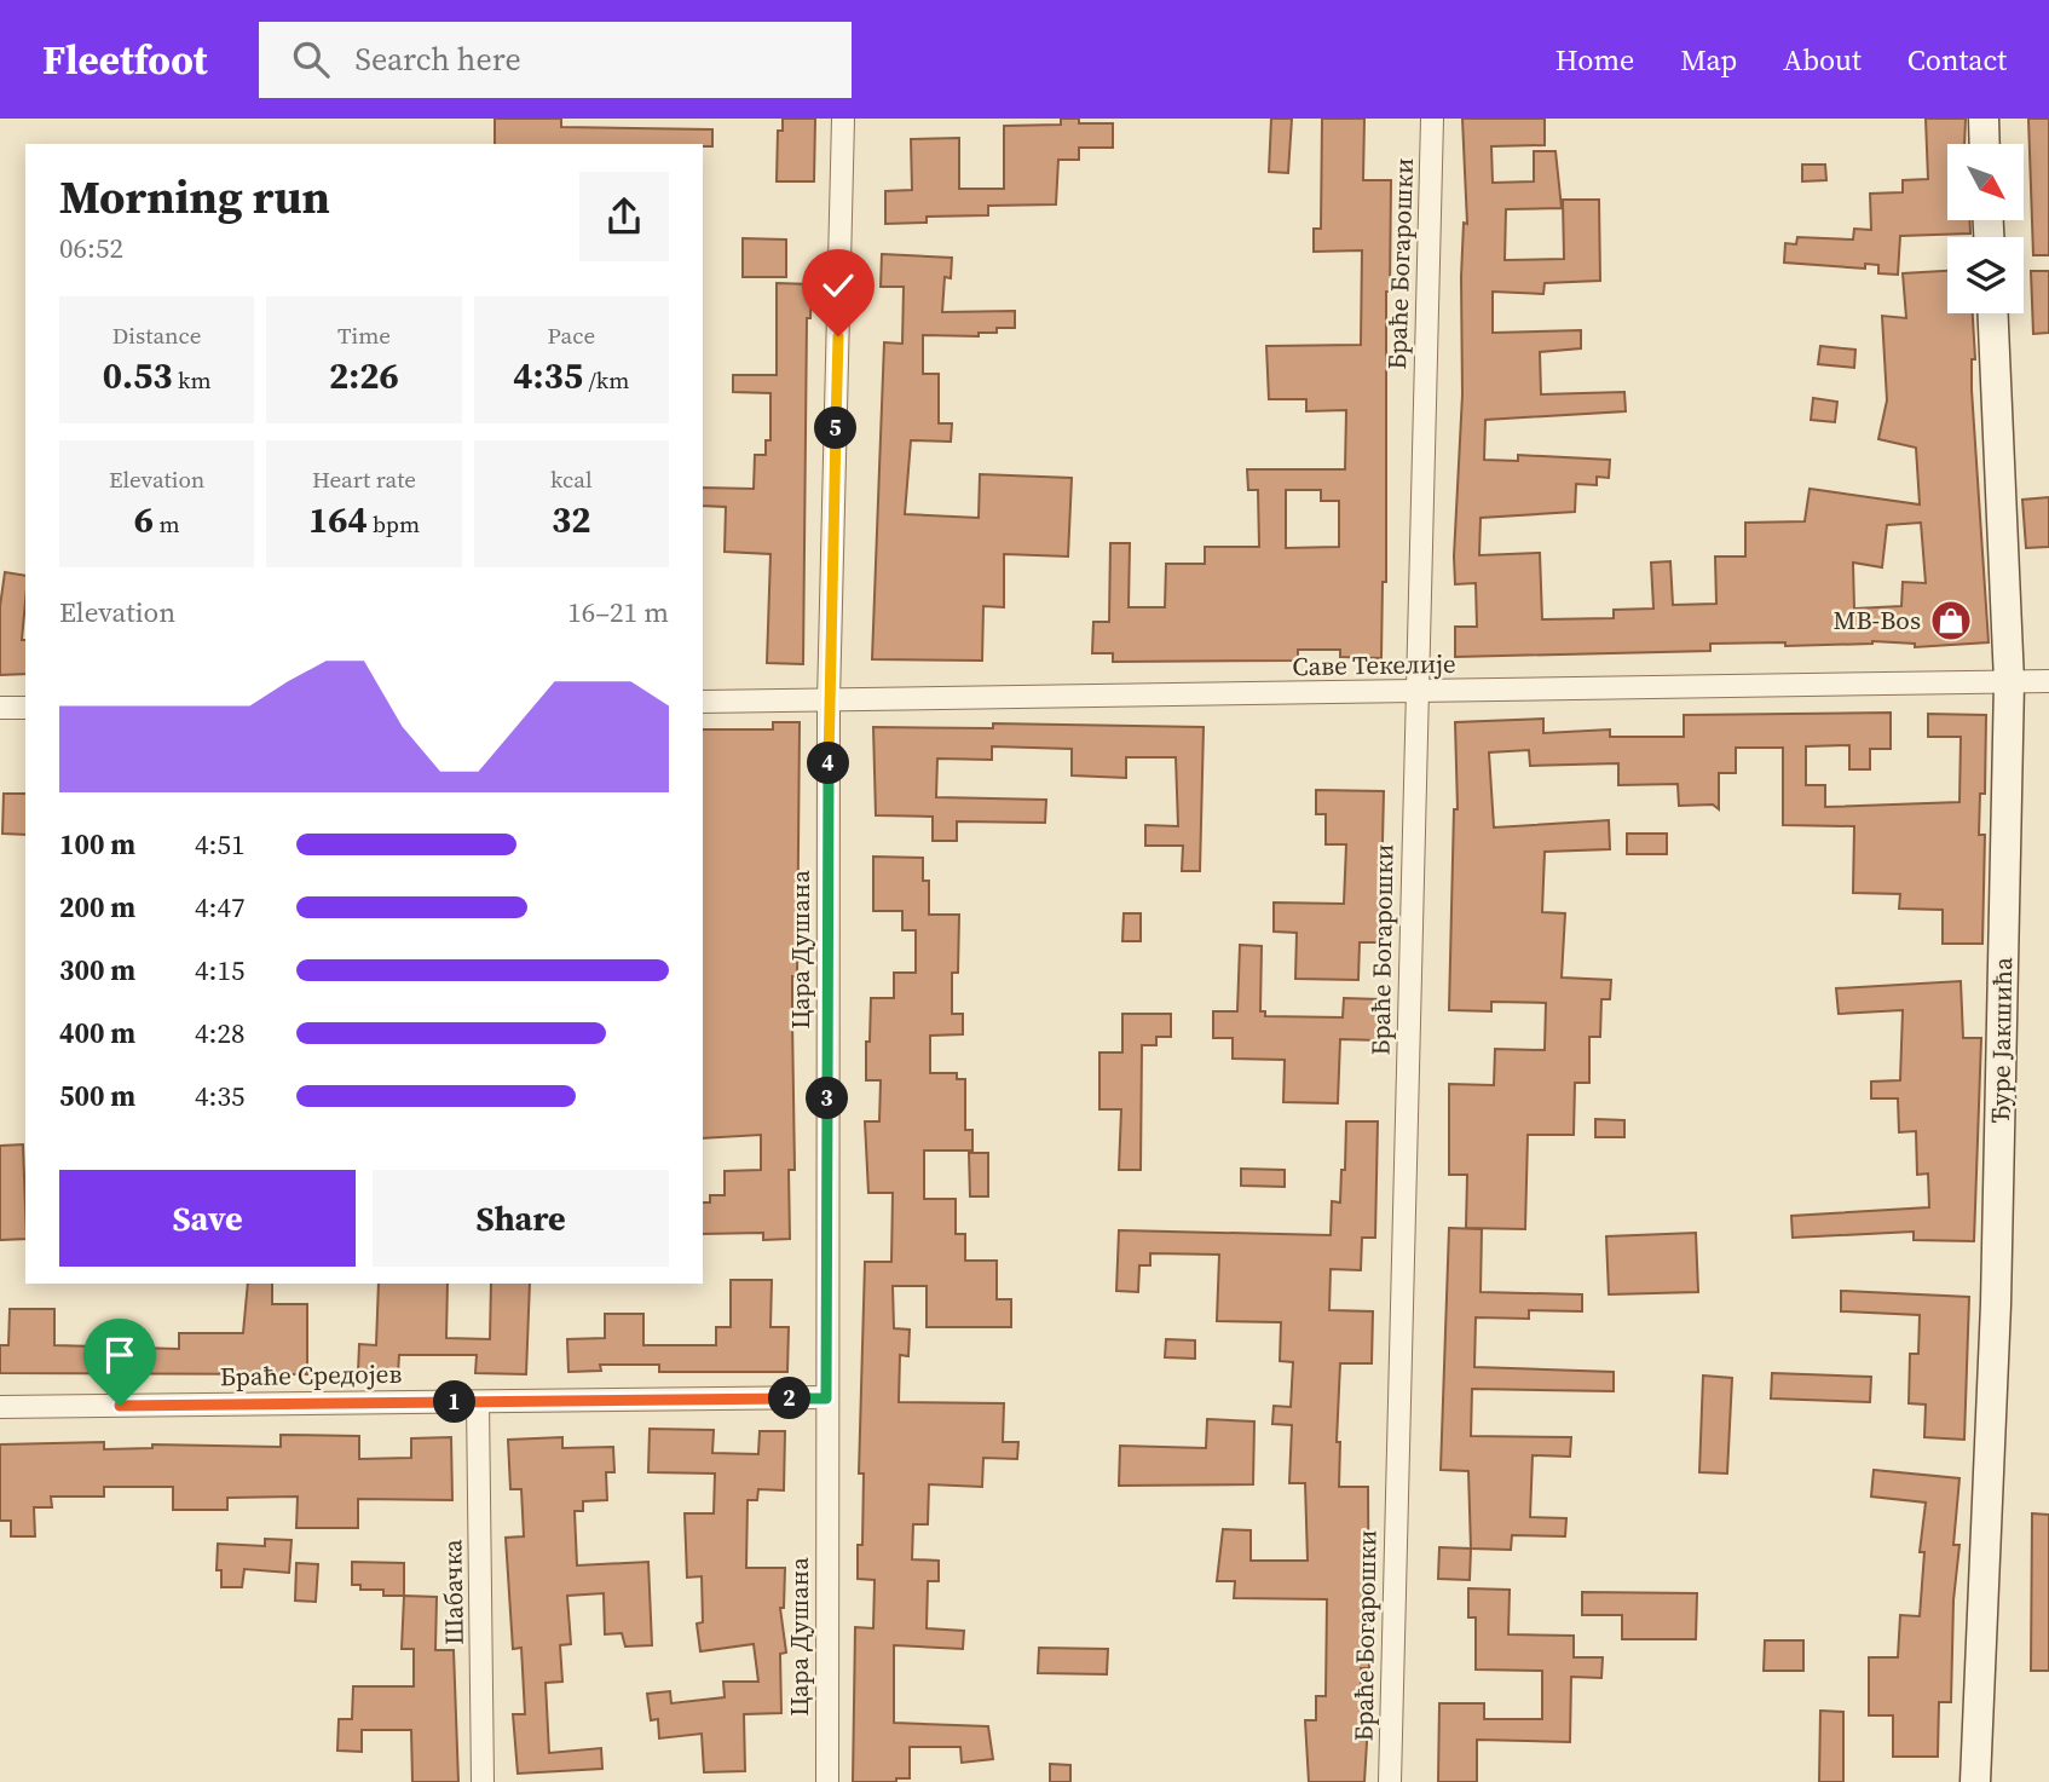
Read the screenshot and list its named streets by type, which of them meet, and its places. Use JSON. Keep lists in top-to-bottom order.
{
  "streets": {
    "main road": ["Ђуре Јакшића"],
    "street": [
      "Браће Богарошки",
      "Саве Текелије",
      "Цара Душана",
      "Браће Средојев",
      "Шабачка"
    ]
  },
  "crossings": [
    ["Браће Богарошки", "Саве Текелије"],
    ["Саве Текелије", "Цара Душана"],
    ["Саве Текелије", "Ђуре Јакшића"],
    ["Цара Душана", "Браће Средојев"],
    ["Браће Средојев", "Шабачка"]
  ],
  "places": {
    "shop": ["MB-Bos"]
  },
  "north": "bottom right",
  "page": {
    "header": "Fleetfoot",
    "search": "Search here",
    "nav": [
      "Home",
      "Map",
      "About",
      "Contact"
    ],
    "heading": ["Morning run", "06:52"],
    "stats": [
      ["Distance", "0.53 km"],
      ["Time", "2:26"],
      ["Pace", "4:35 /km"],
      ["Elevation", "6 m"],
      ["Heart rate", "164 bpm"],
      ["kcal", "32"]
    ],
    "pins": [
      "5",
      "4",
      "3",
      "2",
      "1"
    ],
    "chart": ["Elevation", "16–21 m"],
    "list": [
      {
        "name": "100 m",
        "note": "4:51"
      },
      {
        "name": "200 m",
        "note": "4:47"
      },
      {
        "name": "300 m",
        "note": "4:15"
      },
      {
        "name": "400 m",
        "note": "4:28"
      },
      {
        "name": "500 m",
        "note": "4:35"
      }
    ],
    "buttons": ["Save", "Share"]
  }
}
